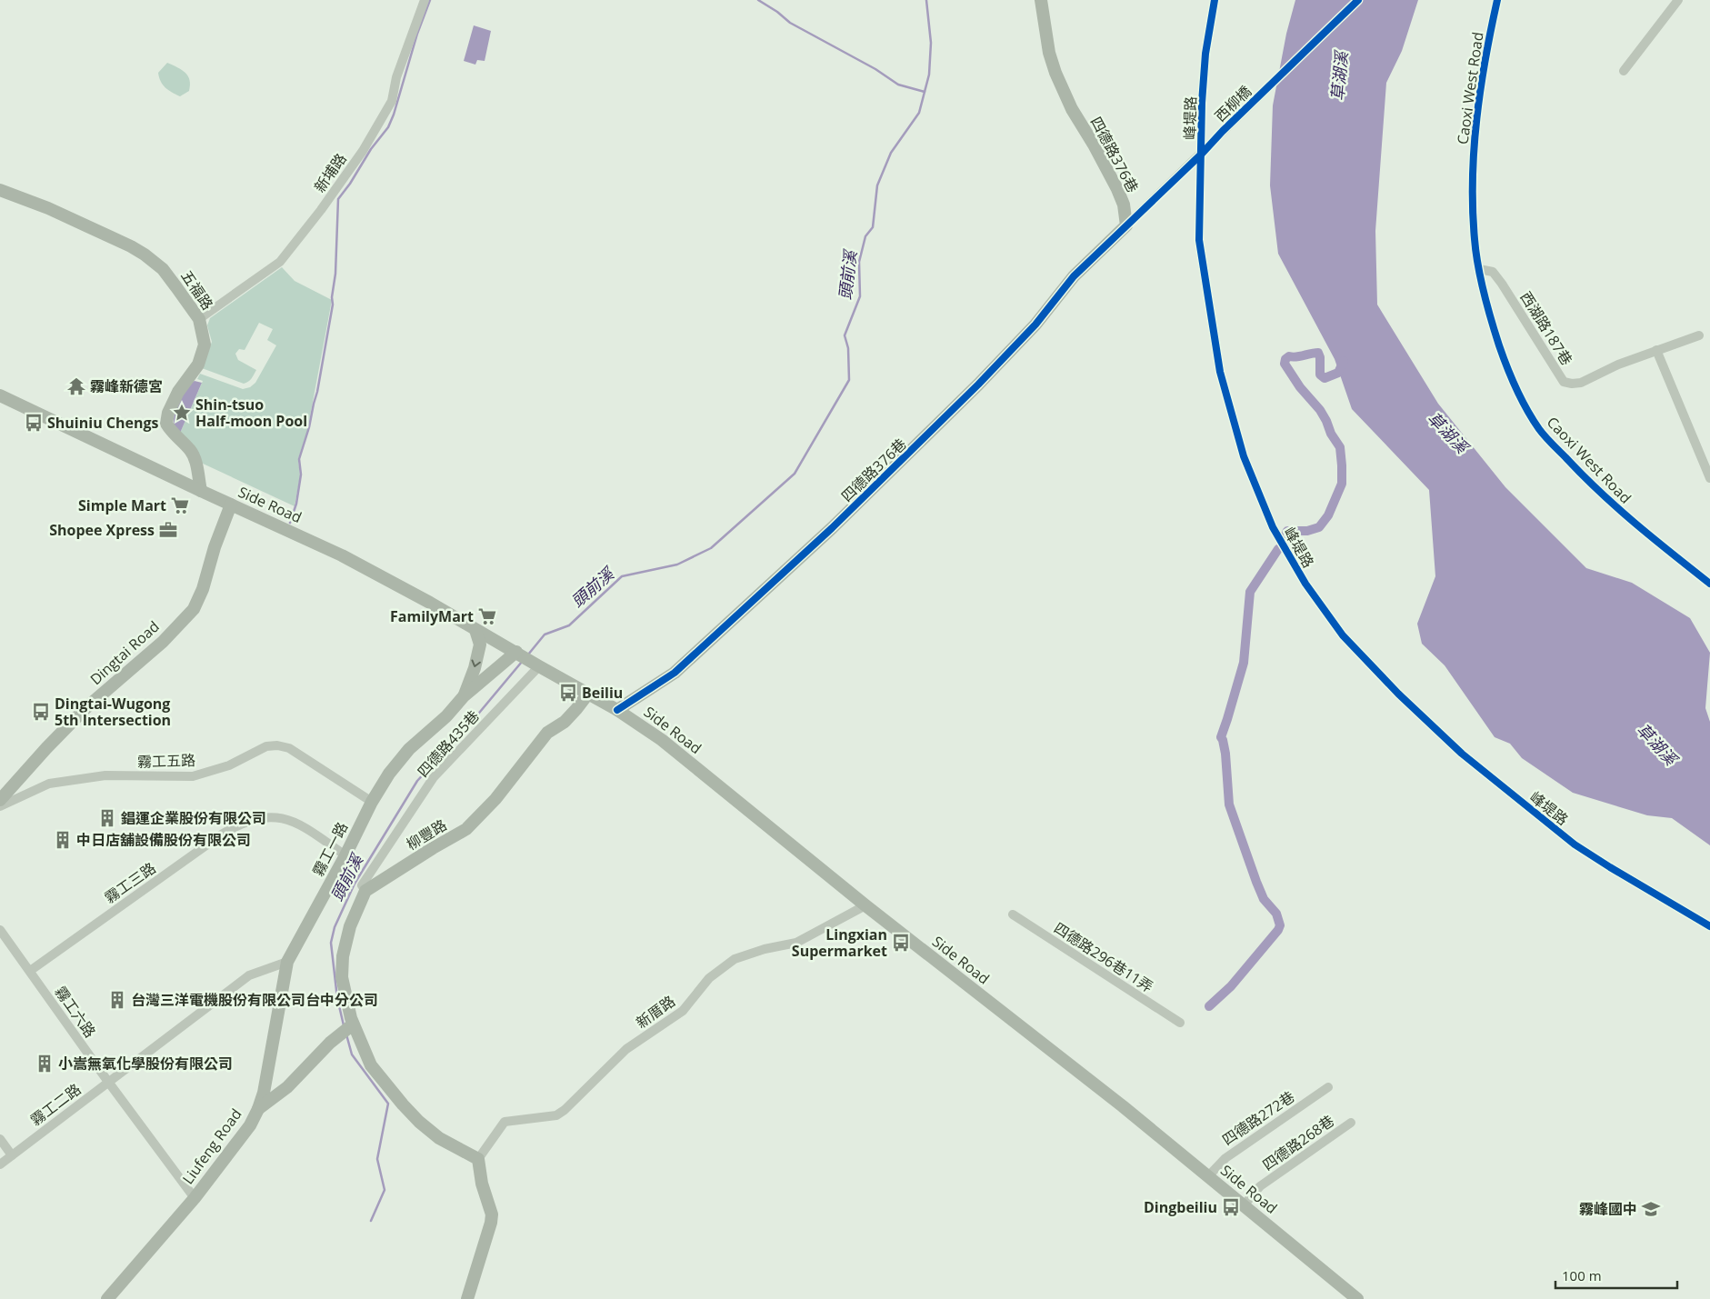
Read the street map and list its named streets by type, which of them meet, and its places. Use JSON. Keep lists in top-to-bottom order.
{
  "streets": {
    "street": [
      "Caoxi West Road",
      "西柳橋",
      "峰堤路",
      "四德路376巷",
      "新埔路",
      "五福路",
      "西湖路187巷",
      "Side Road",
      "Dingtai Road",
      "四德路435巷",
      "霧工五路",
      "柳豐路",
      "霧工一路",
      "霧工三路",
      "四德路296巷11弄",
      "霧工六路",
      "新厝路",
      "霧工二路",
      "四德路272巷",
      "四德路268巷",
      "Liufeng Road"
    ]
  },
  "crossings": [
    ["Caoxi West Road", "西湖路187巷"],
    ["西柳橋", "峰堤路"],
    ["西柳橋", "四德路376巷"],
    ["四德路376巷", "Side Road"],
    ["新埔路", "五福路"],
    ["五福路", "Side Road"],
    ["Side Road", "Dingtai Road"],
    ["Side Road", "四德路435巷"],
    ["Side Road", "柳豐路"],
    ["Side Road", "霧工一路"],
    ["Side Road", "新厝路"],
    ["Side Road", "四德路272巷"],
    ["Side Road", "四德路268巷"],
    ["四德路435巷", "柳豐路"],
    ["霧工五路", "霧工一路"],
    ["霧工一路", "霧工三路"],
    ["霧工一路", "霧工二路"],
    ["霧工一路", "Liufeng Road"],
    ["霧工三路", "霧工六路"],
    ["霧工六路", "霧工二路"],
    ["霧工六路", "Liufeng Road"]
  ],
  "water": ["草湖溪", "頭前溪"],
  "places": {
    "temple": ["霧峰新德宮"],
    "place": ["Shin-tsuo Half-moon Pool"],
    "bus stop": [
      "Shuiniu Chengs",
      "Beiliu",
      "Dingtai-Wugong 5th Intersection",
      "Lingxian Supermarket",
      "Dingbeiliu"
    ],
    "supermarket": ["Simple Mart", "FamilyMart"],
    "office": ["Shopee Xpress"],
    "building": [
      "錩運企業股份有限公司",
      "中日店舖設備股份有限公司",
      "台灣三洋電機股份有限公司台中分公司",
      "小嵩無氧化學股份有限公司"
    ],
    "school or university": ["霧峰國中"]
  },
  "scale_bar": "100 m"
}
